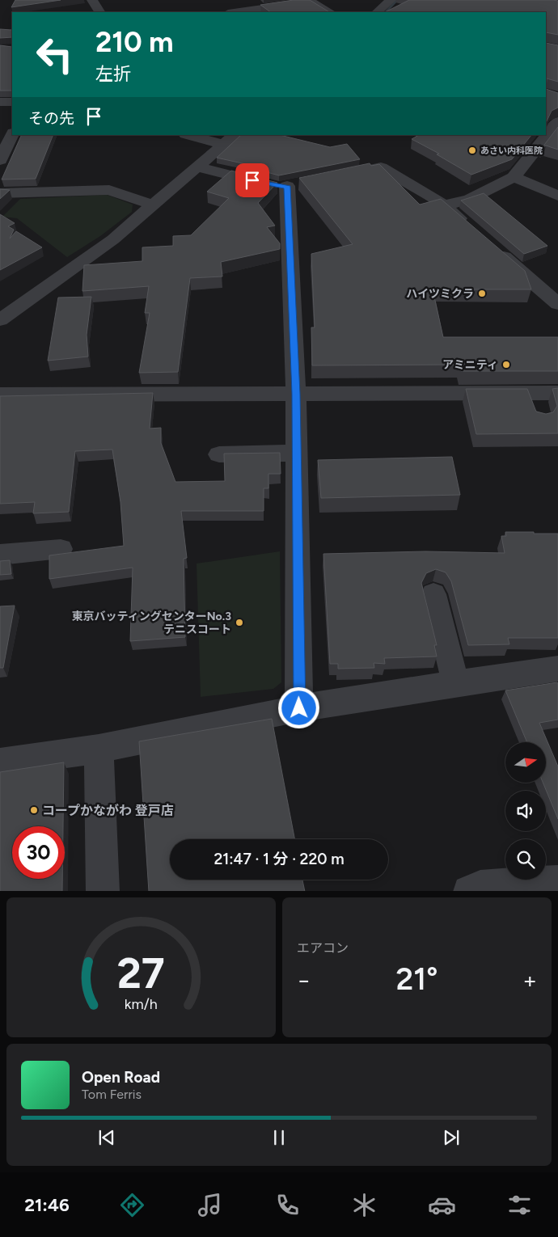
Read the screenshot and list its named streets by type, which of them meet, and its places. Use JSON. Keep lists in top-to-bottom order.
{
  "places": [
    "あさい内科医院",
    "ハイツミクラ",
    "アミニティ",
    "東京バッティングセンターNo.3 テニスコート",
    "コープかながわ 登戸店"
  ],
  "north": "right",
  "page": {
    "turn": ["210 m", "左折"],
    "then": "その先",
    "limit": "30",
    "trip": "21:47 · 1 分 · 220 m",
    "tile": "エアコン",
    "heat": ["−", "21°", "+"],
    "song": ["Open Road", "Tom Ferris"],
    "tabs": "21:46",
    "gauge": ["27", "km/h"]
  }
}
